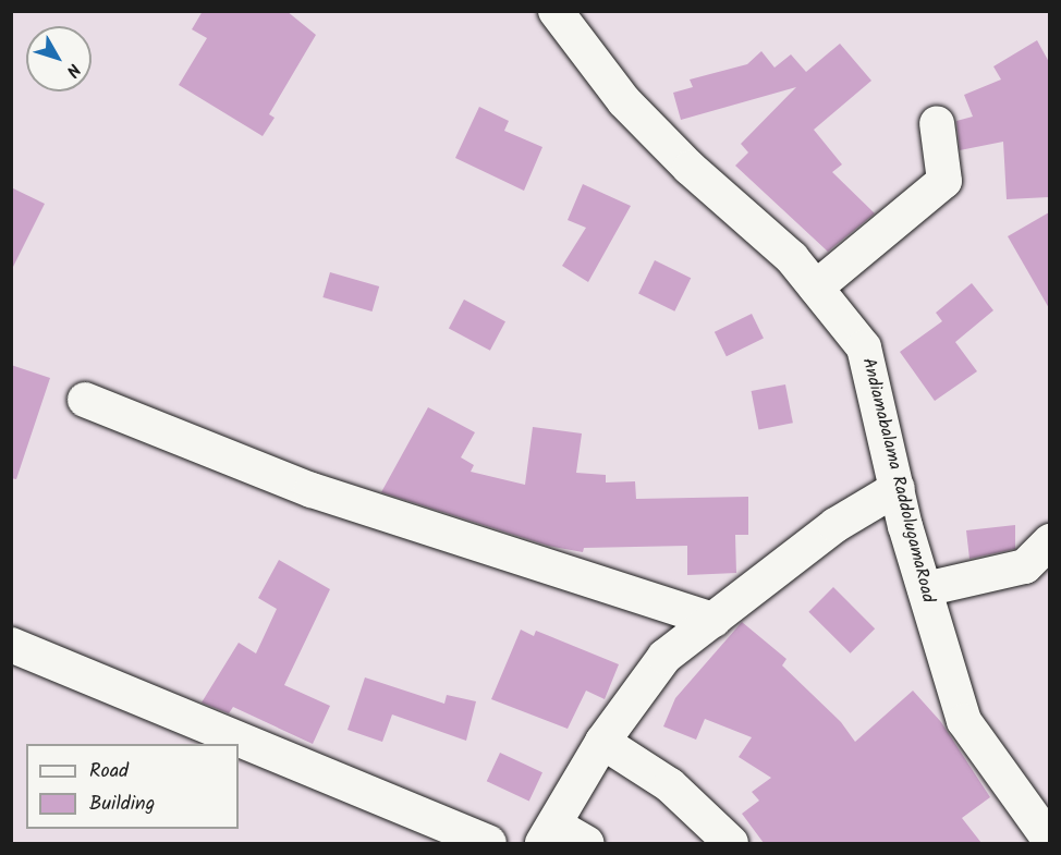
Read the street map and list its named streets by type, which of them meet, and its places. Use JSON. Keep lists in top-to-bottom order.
{
  "streets": {
    "street": ["Andiamabalama RaddolugamaRoad"]
  },
  "legend": ["Road", "Building"],
  "north": "bottom right"
}
